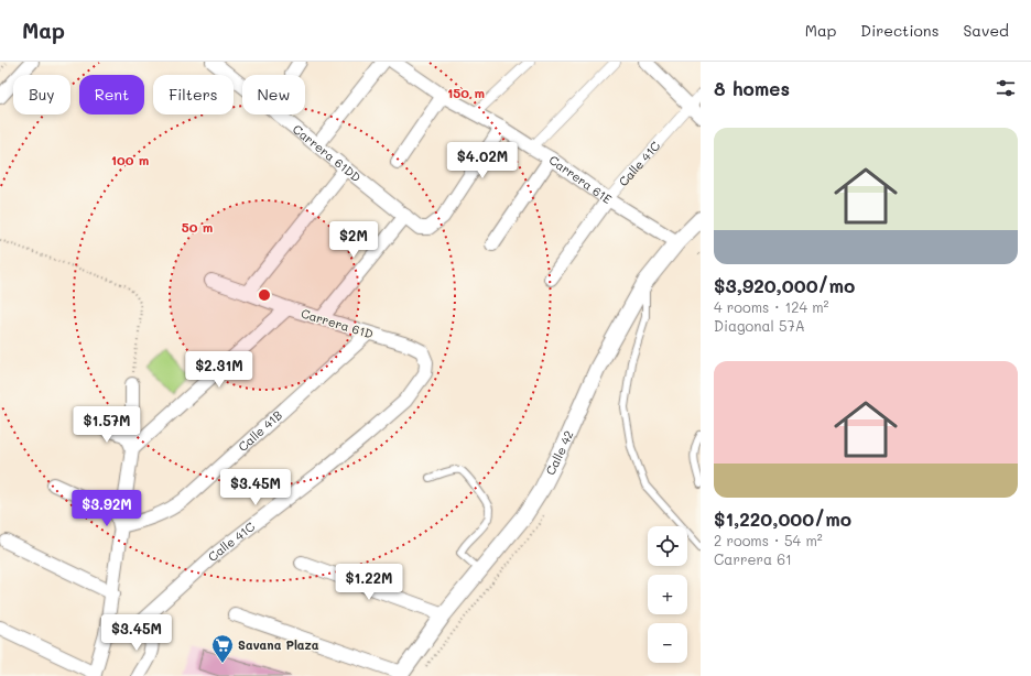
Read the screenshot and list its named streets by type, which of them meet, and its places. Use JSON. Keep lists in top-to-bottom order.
{
  "streets": {
    "street": [
      "Carrera 61DD",
      "Calle 41C",
      "Carrera 61E",
      "Carrera 61D",
      "Calle 41B",
      "Calle 42"
    ]
  },
  "crossings": [
    ["Carrera 61DD", "Carrera 61E"],
    ["Calle 41C", "Carrera 61E"],
    ["Calle 41C", "Carrera 61D"],
    ["Carrera 61E", "Calle 42"],
    ["Carrera 61D", "Calle 41B"]
  ],
  "places": {
    "supermarket": ["Savana Plaza"]
  },
  "page": {
    "header": "Map",
    "nav": ["Map", "Directions", "Saved"],
    "heading": "8 homes",
    "chip": [
      "Buy",
      "Rent",
      "Filters",
      "New"
    ],
    "list": [
      {
        "name": "$3,920,000/mo",
        "note": "4 rooms · 124 m² · Diagonal 57A"
      },
      {
        "name": "$1,220,000/mo",
        "note": "2 rooms · 54 m² · Carrera 61"
      }
    ],
    "price": [
      "$4.02M",
      "$2M",
      "$2.31M",
      "$1.57M",
      "$3.45M",
      "$3.92M",
      "$1.22M",
      "$3.45M"
    ],
    "map_buttons": ["+", "−"]
  },
  "rings": ["150 m", "100 m", "50 m"]
}
